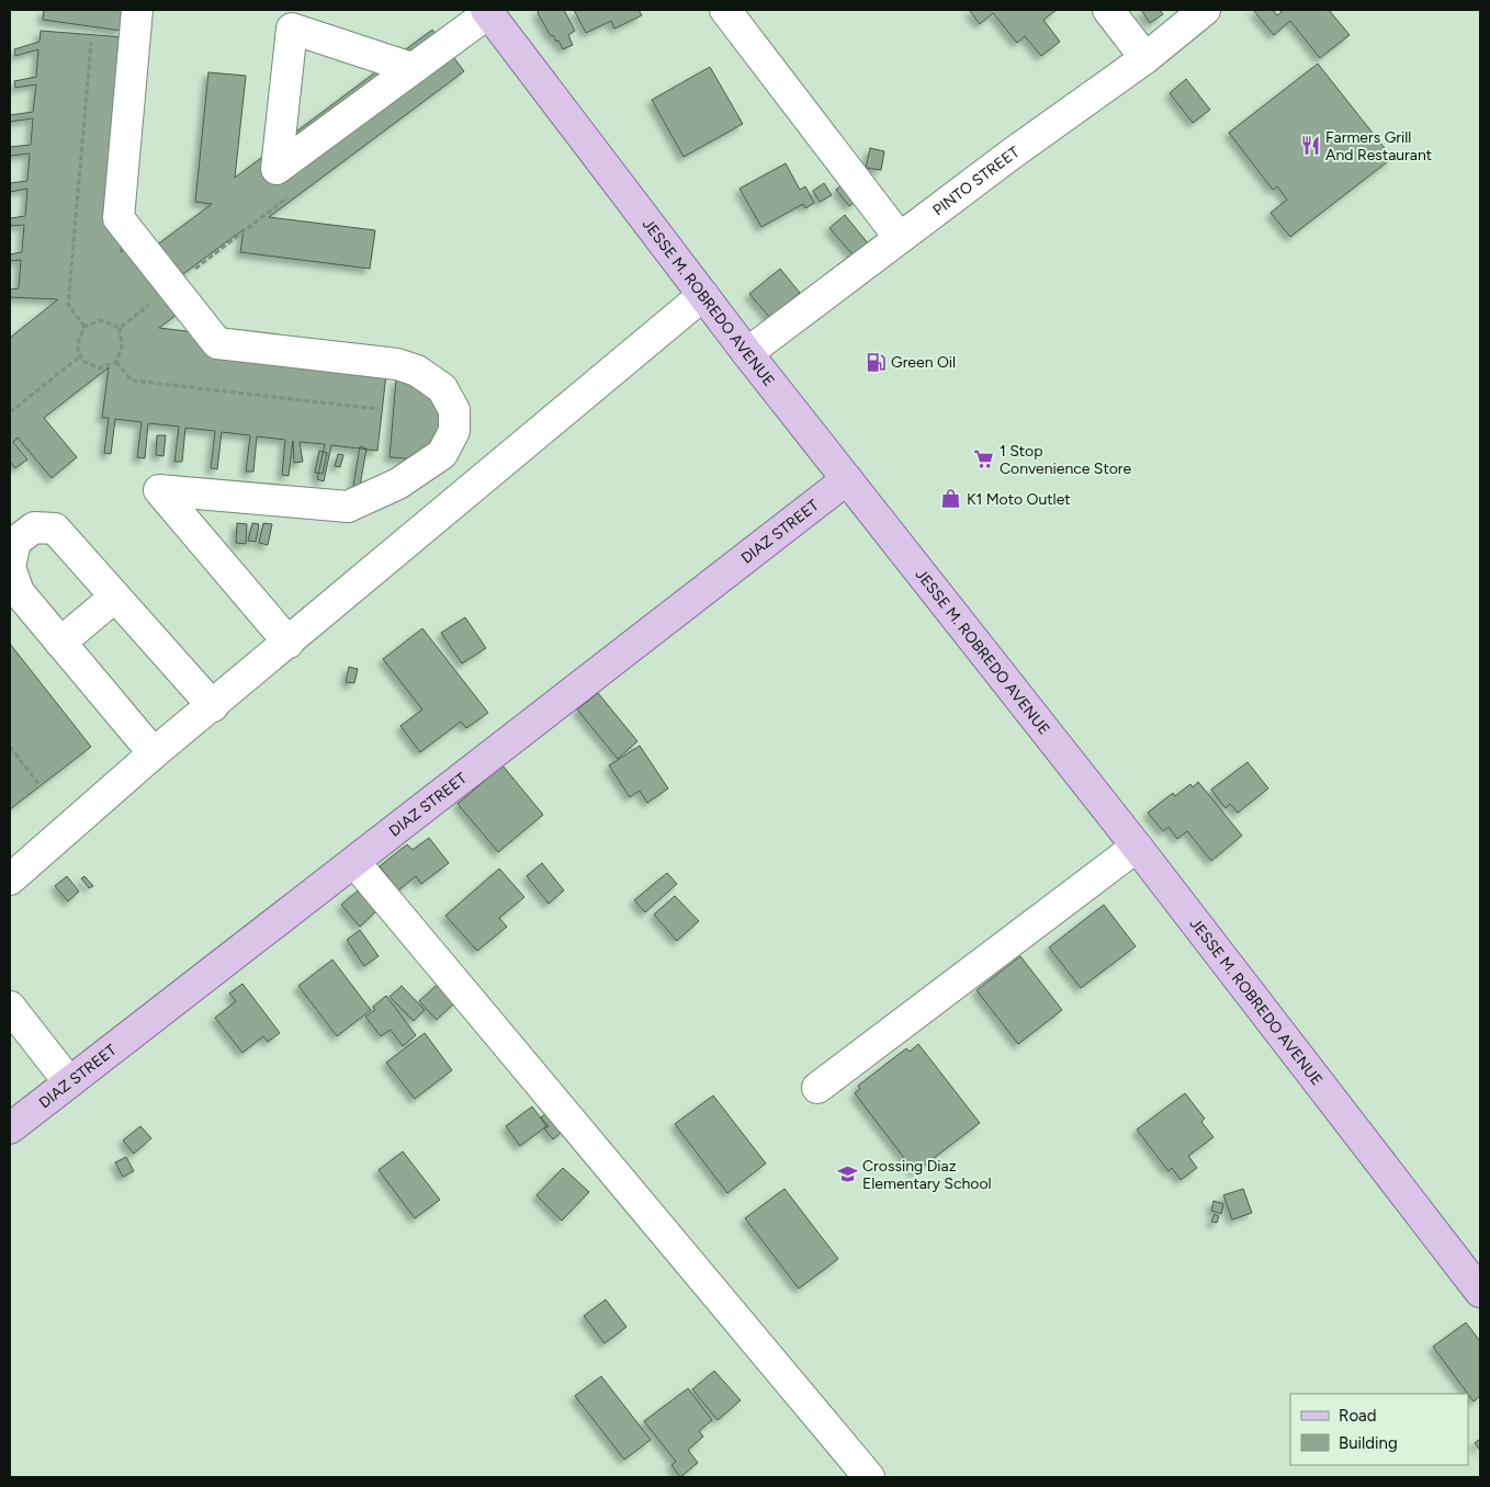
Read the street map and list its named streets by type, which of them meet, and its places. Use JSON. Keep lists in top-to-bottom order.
{
  "streets": {
    "main road": ["JESSE M. ROBREDO AVENUE", "DIAZ STREET"],
    "street": ["PINTO STREET"]
  },
  "crossings": [
    ["PINTO STREET", "JESSE M. ROBREDO AVENUE"],
    ["JESSE M. ROBREDO AVENUE", "DIAZ STREET"]
  ],
  "places": {
    "restaurant": ["Farmers Grill And Restaurant"],
    "fuel station": ["Green Oil"],
    "supermarket": ["1 Stop Convenience Store"],
    "shop": ["K1 Moto Outlet"],
    "school or university": ["Crossing Diaz Elementary School"]
  },
  "legend": ["Road", "Building"]
}
